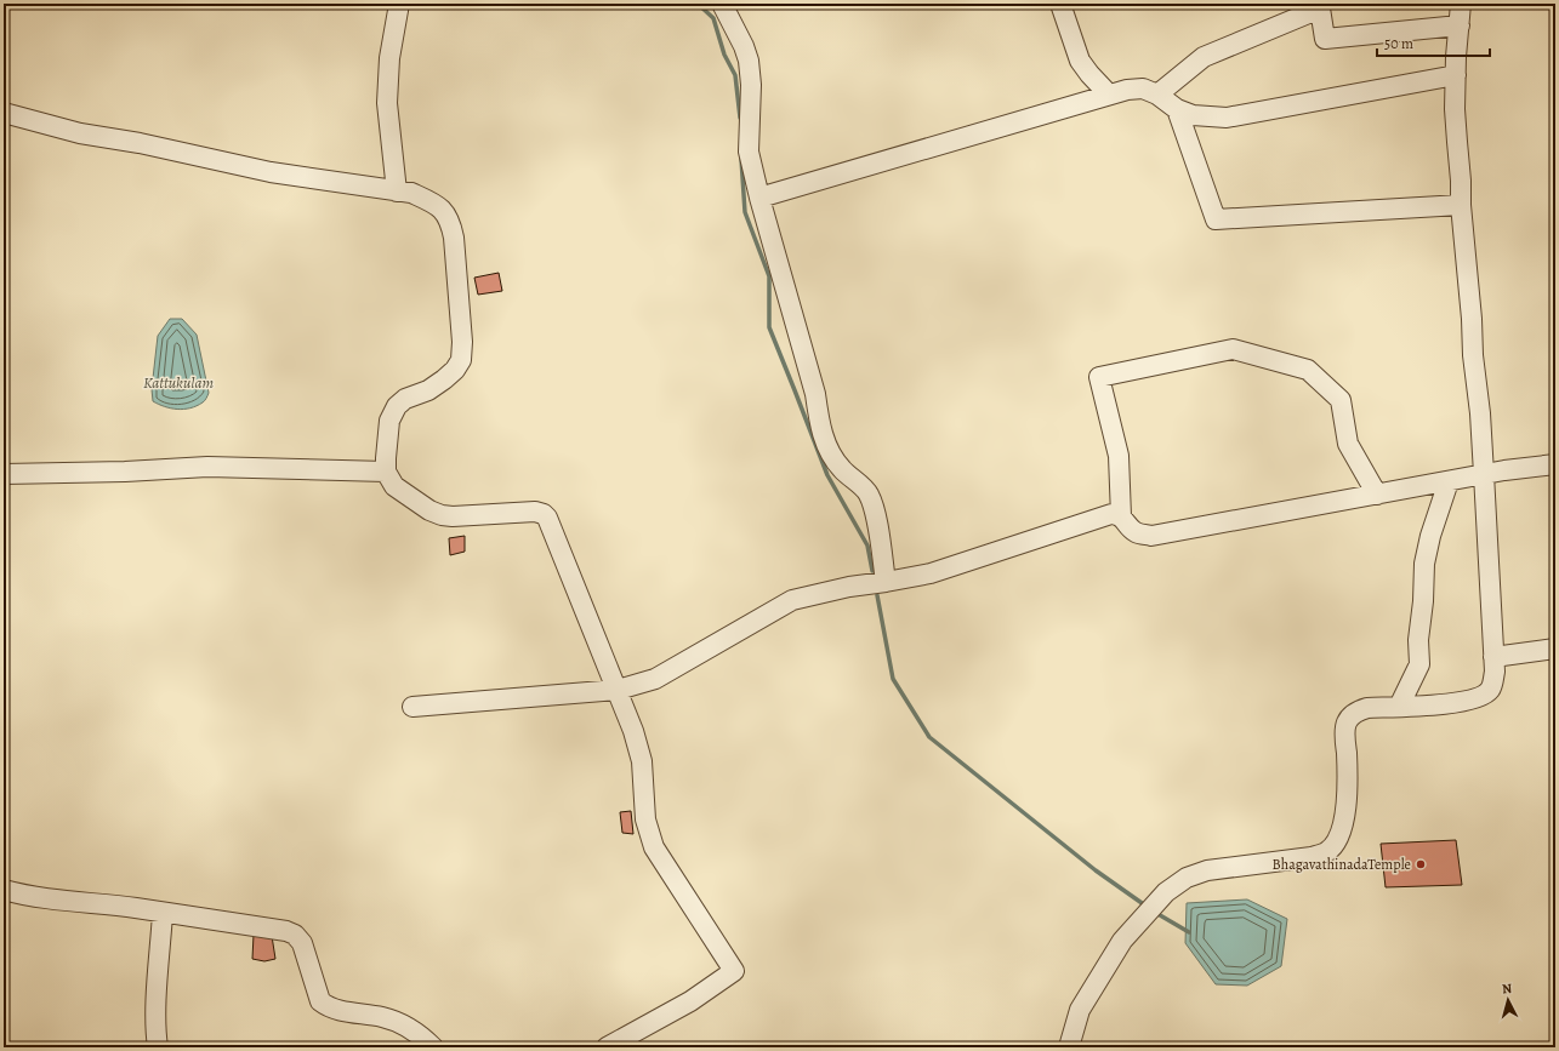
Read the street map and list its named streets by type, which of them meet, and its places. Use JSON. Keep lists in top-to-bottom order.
{
  "water": ["Kattukulam"],
  "places": ["BhagavathinadaTemple"],
  "scale_bar": "50 m",
  "north": "top"
}
